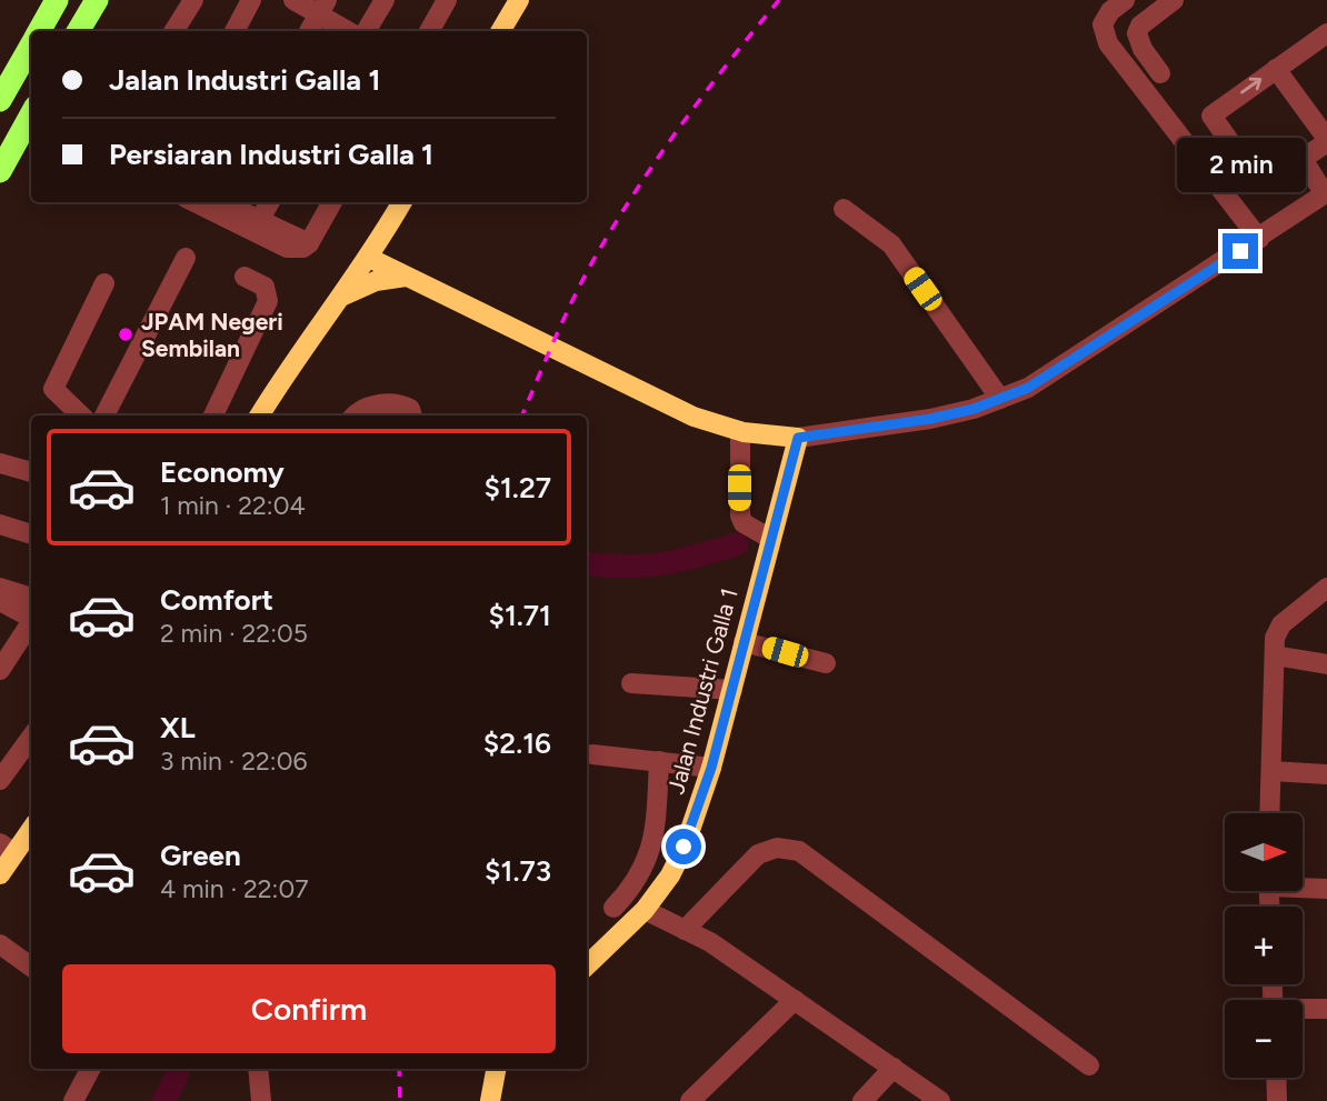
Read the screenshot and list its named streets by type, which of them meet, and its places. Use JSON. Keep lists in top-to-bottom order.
{
  "streets": {
    "main road": ["Jalan Industri Galla 1"]
  },
  "places": ["JPAM Negeri Sembilan"],
  "north": "right",
  "page": {
    "banner": ["Jalan Industri Galla 1", "Persiaran Industri Galla 1"],
    "bubble": "2 min",
    "list": [
      {
        "name": "Economy",
        "note": "1 min · 22:04",
        "value": "$1.27"
      },
      {
        "name": "Comfort",
        "note": "2 min · 22:05",
        "value": "$1.71"
      },
      {
        "name": "XL",
        "note": "3 min · 22:06",
        "value": "$2.16"
      },
      {
        "name": "Green",
        "note": "4 min · 22:07",
        "value": "$1.73"
      }
    ],
    "map_buttons": ["+", "−"],
    "buttons": "Confirm"
  }
}
